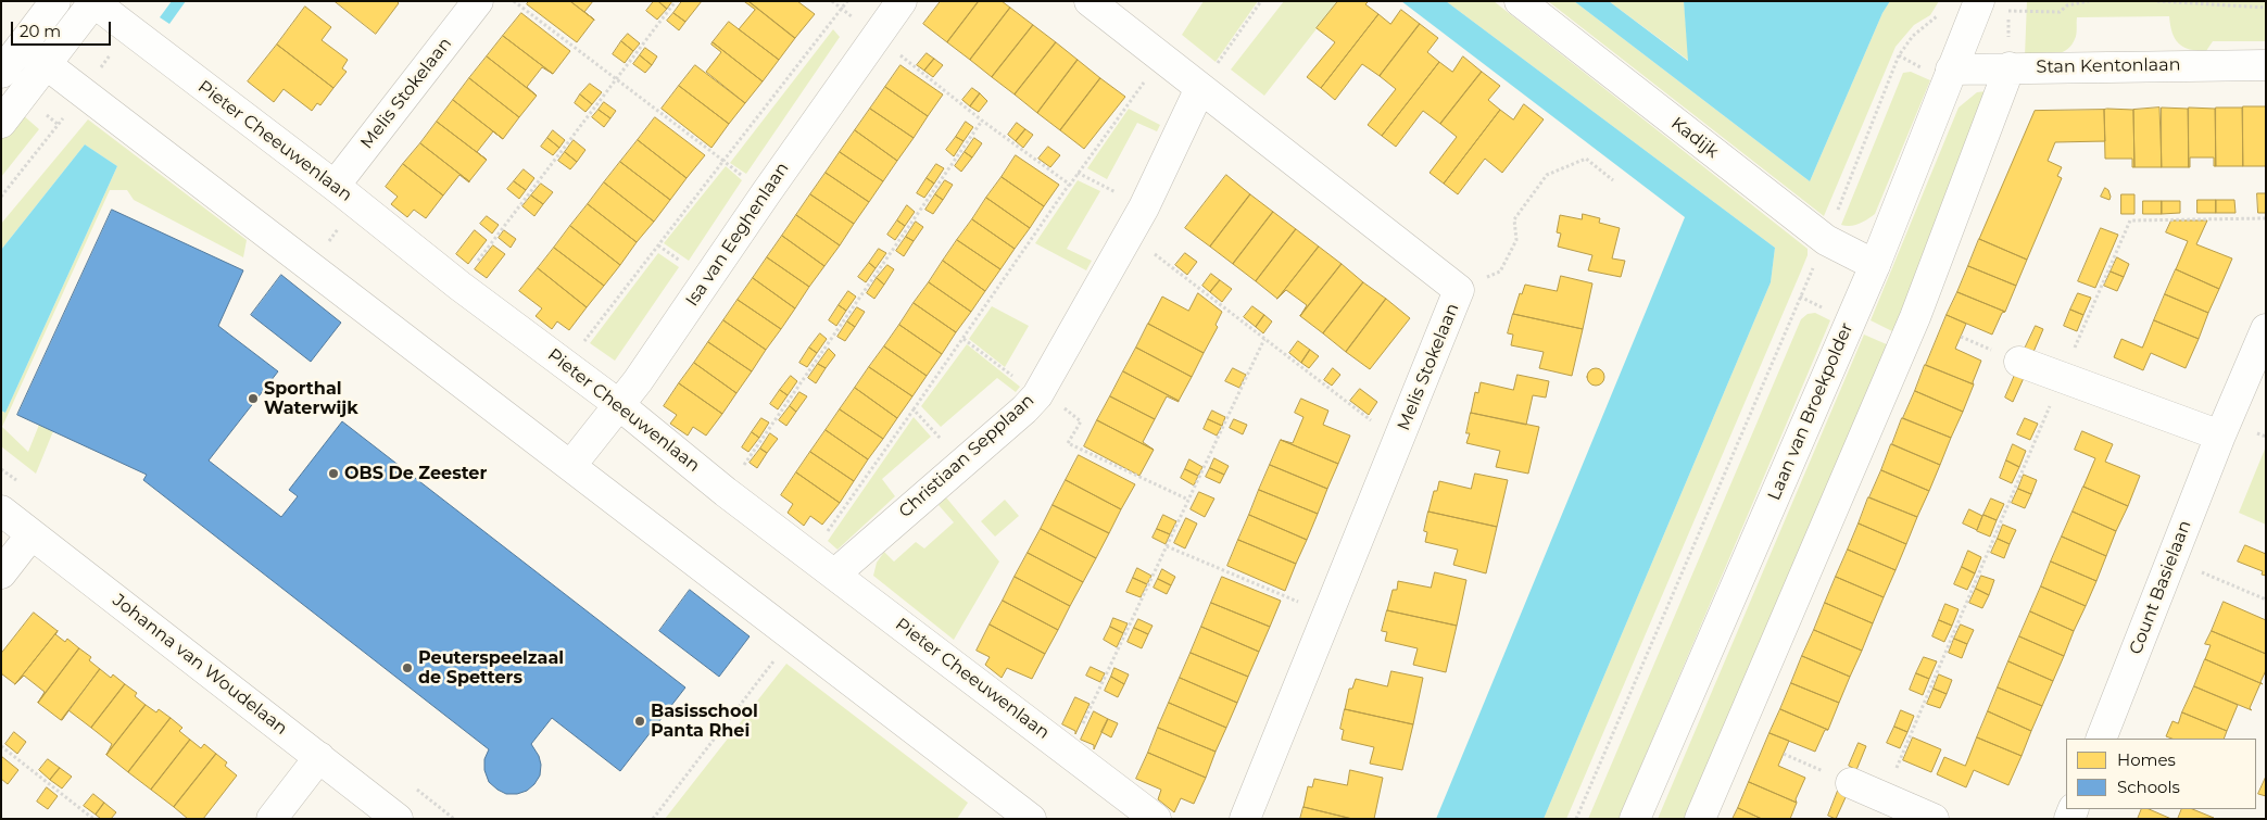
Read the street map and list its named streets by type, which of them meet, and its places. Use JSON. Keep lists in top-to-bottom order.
{
  "streets": {
    "street": [
      "Stan Kentonlaan",
      "Melis Stokelaan",
      "Kadijk",
      "Pieter Cheeuwenlaan",
      "Isa van Eeghenlaan",
      "Laan van Broekpolder",
      "Christiaan Sepplaan",
      "Count Basielaan",
      "Johanna van Woudelaan"
    ]
  },
  "crossings": [
    ["Stan Kentonlaan", "Laan van Broekpolder"],
    ["Melis Stokelaan", "Pieter Cheeuwenlaan"],
    ["Melis Stokelaan", "Christiaan Sepplaan"],
    ["Kadijk", "Laan van Broekpolder"],
    ["Pieter Cheeuwenlaan", "Isa van Eeghenlaan"],
    ["Pieter Cheeuwenlaan", "Christiaan Sepplaan"]
  ],
  "places": [
    "Sporthal Waterwijk",
    "OBS De Zeester",
    "Peuterspeelzaal de Spetters",
    "Basisschool Panta Rhei"
  ],
  "legend": ["Homes", "Schools"],
  "scale_bar": "20 m"
}
